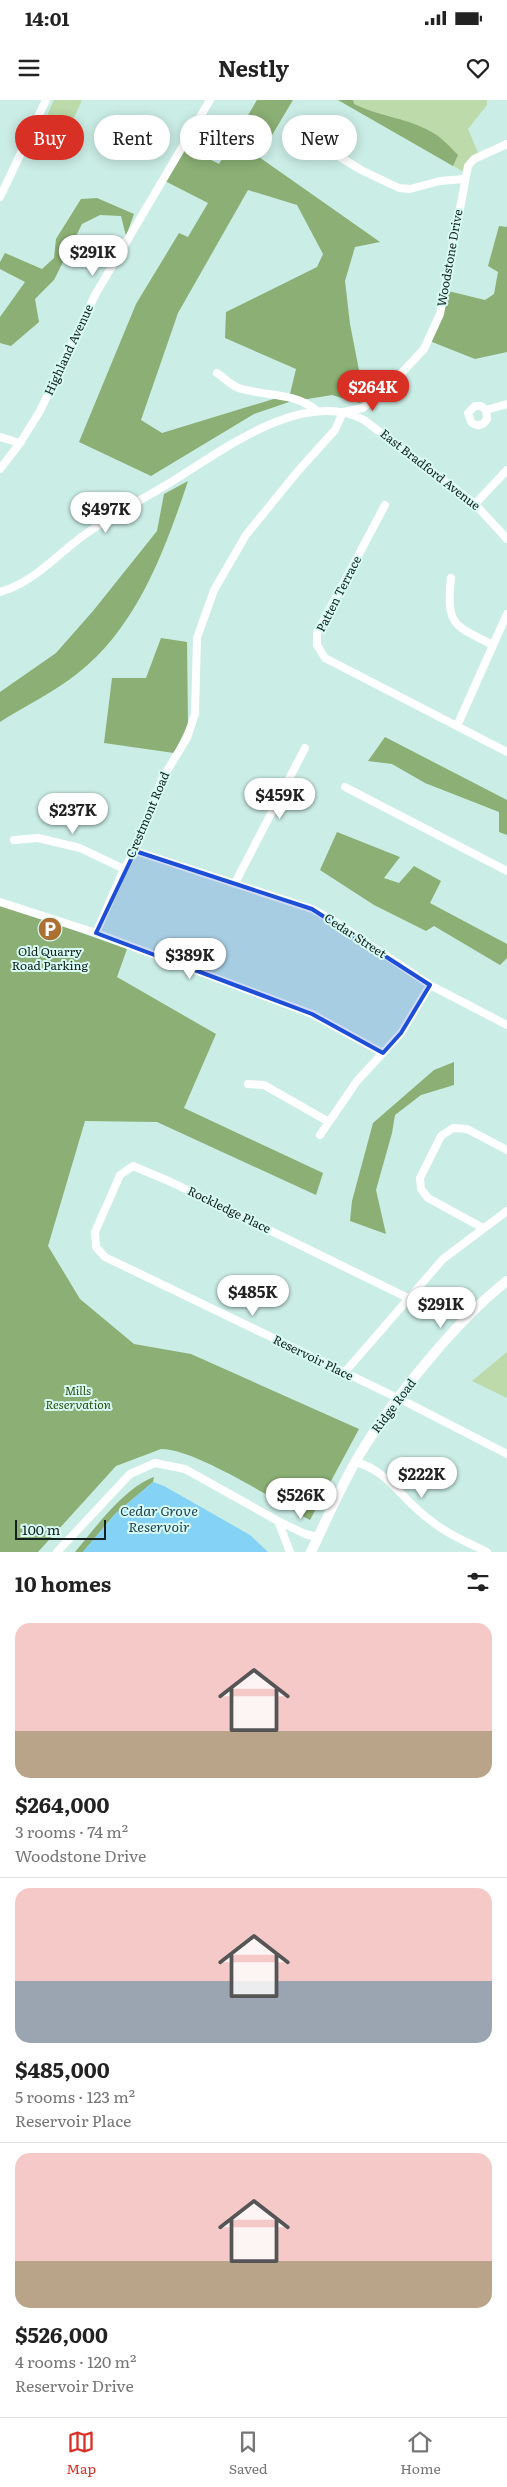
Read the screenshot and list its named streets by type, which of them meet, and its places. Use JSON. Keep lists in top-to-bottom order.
{
  "streets": {
    "main road": ["Ridge Road"],
    "street": [
      "Woodstone Drive",
      "Highland Avenue",
      "East Bradford Avenue",
      "Patten Terrace",
      "Crestmont Road",
      "Cedar Street",
      "Rockledge Place",
      "Reservoir Place"
    ]
  },
  "crossings": [
    ["Woodstone Drive", "East Bradford Avenue"],
    ["Woodstone Drive", "Crestmont Road"],
    ["East Bradford Avenue", "Crestmont Road"],
    ["Crestmont Road", "Cedar Street"],
    ["Rockledge Place", "Reservoir Place"],
    ["Reservoir Place", "Ridge Road"]
  ],
  "water": ["Cedar Grove Reservoir"],
  "parks": ["Mills Reservation"],
  "places": {
    "parking": ["Old Quarry Road Parking"]
  },
  "scale_bar": "100 m",
  "page": {
    "status": "14:01",
    "header": "Nestly",
    "chip": [
      "Buy",
      "Rent",
      "Filters",
      "New"
    ],
    "price": [
      "$291K",
      "$264K",
      "$497K",
      "$459K",
      "$237K",
      "$389K",
      "$485K",
      "$291K",
      "$222K",
      "$526K"
    ],
    "scale": "100 m",
    "heading": "10 homes",
    "list": [
      {
        "name": "$264,000",
        "note": "3 rooms · 74 m² · Woodstone Drive"
      },
      {
        "name": "$485,000",
        "note": "5 rooms · 123 m² · Reservoir Place"
      },
      {
        "name": "$526,000",
        "note": "4 rooms · 120 m² · Reservoir Drive"
      }
    ],
    "tabs": ["Map", "Saved", "Home"]
  }
}
